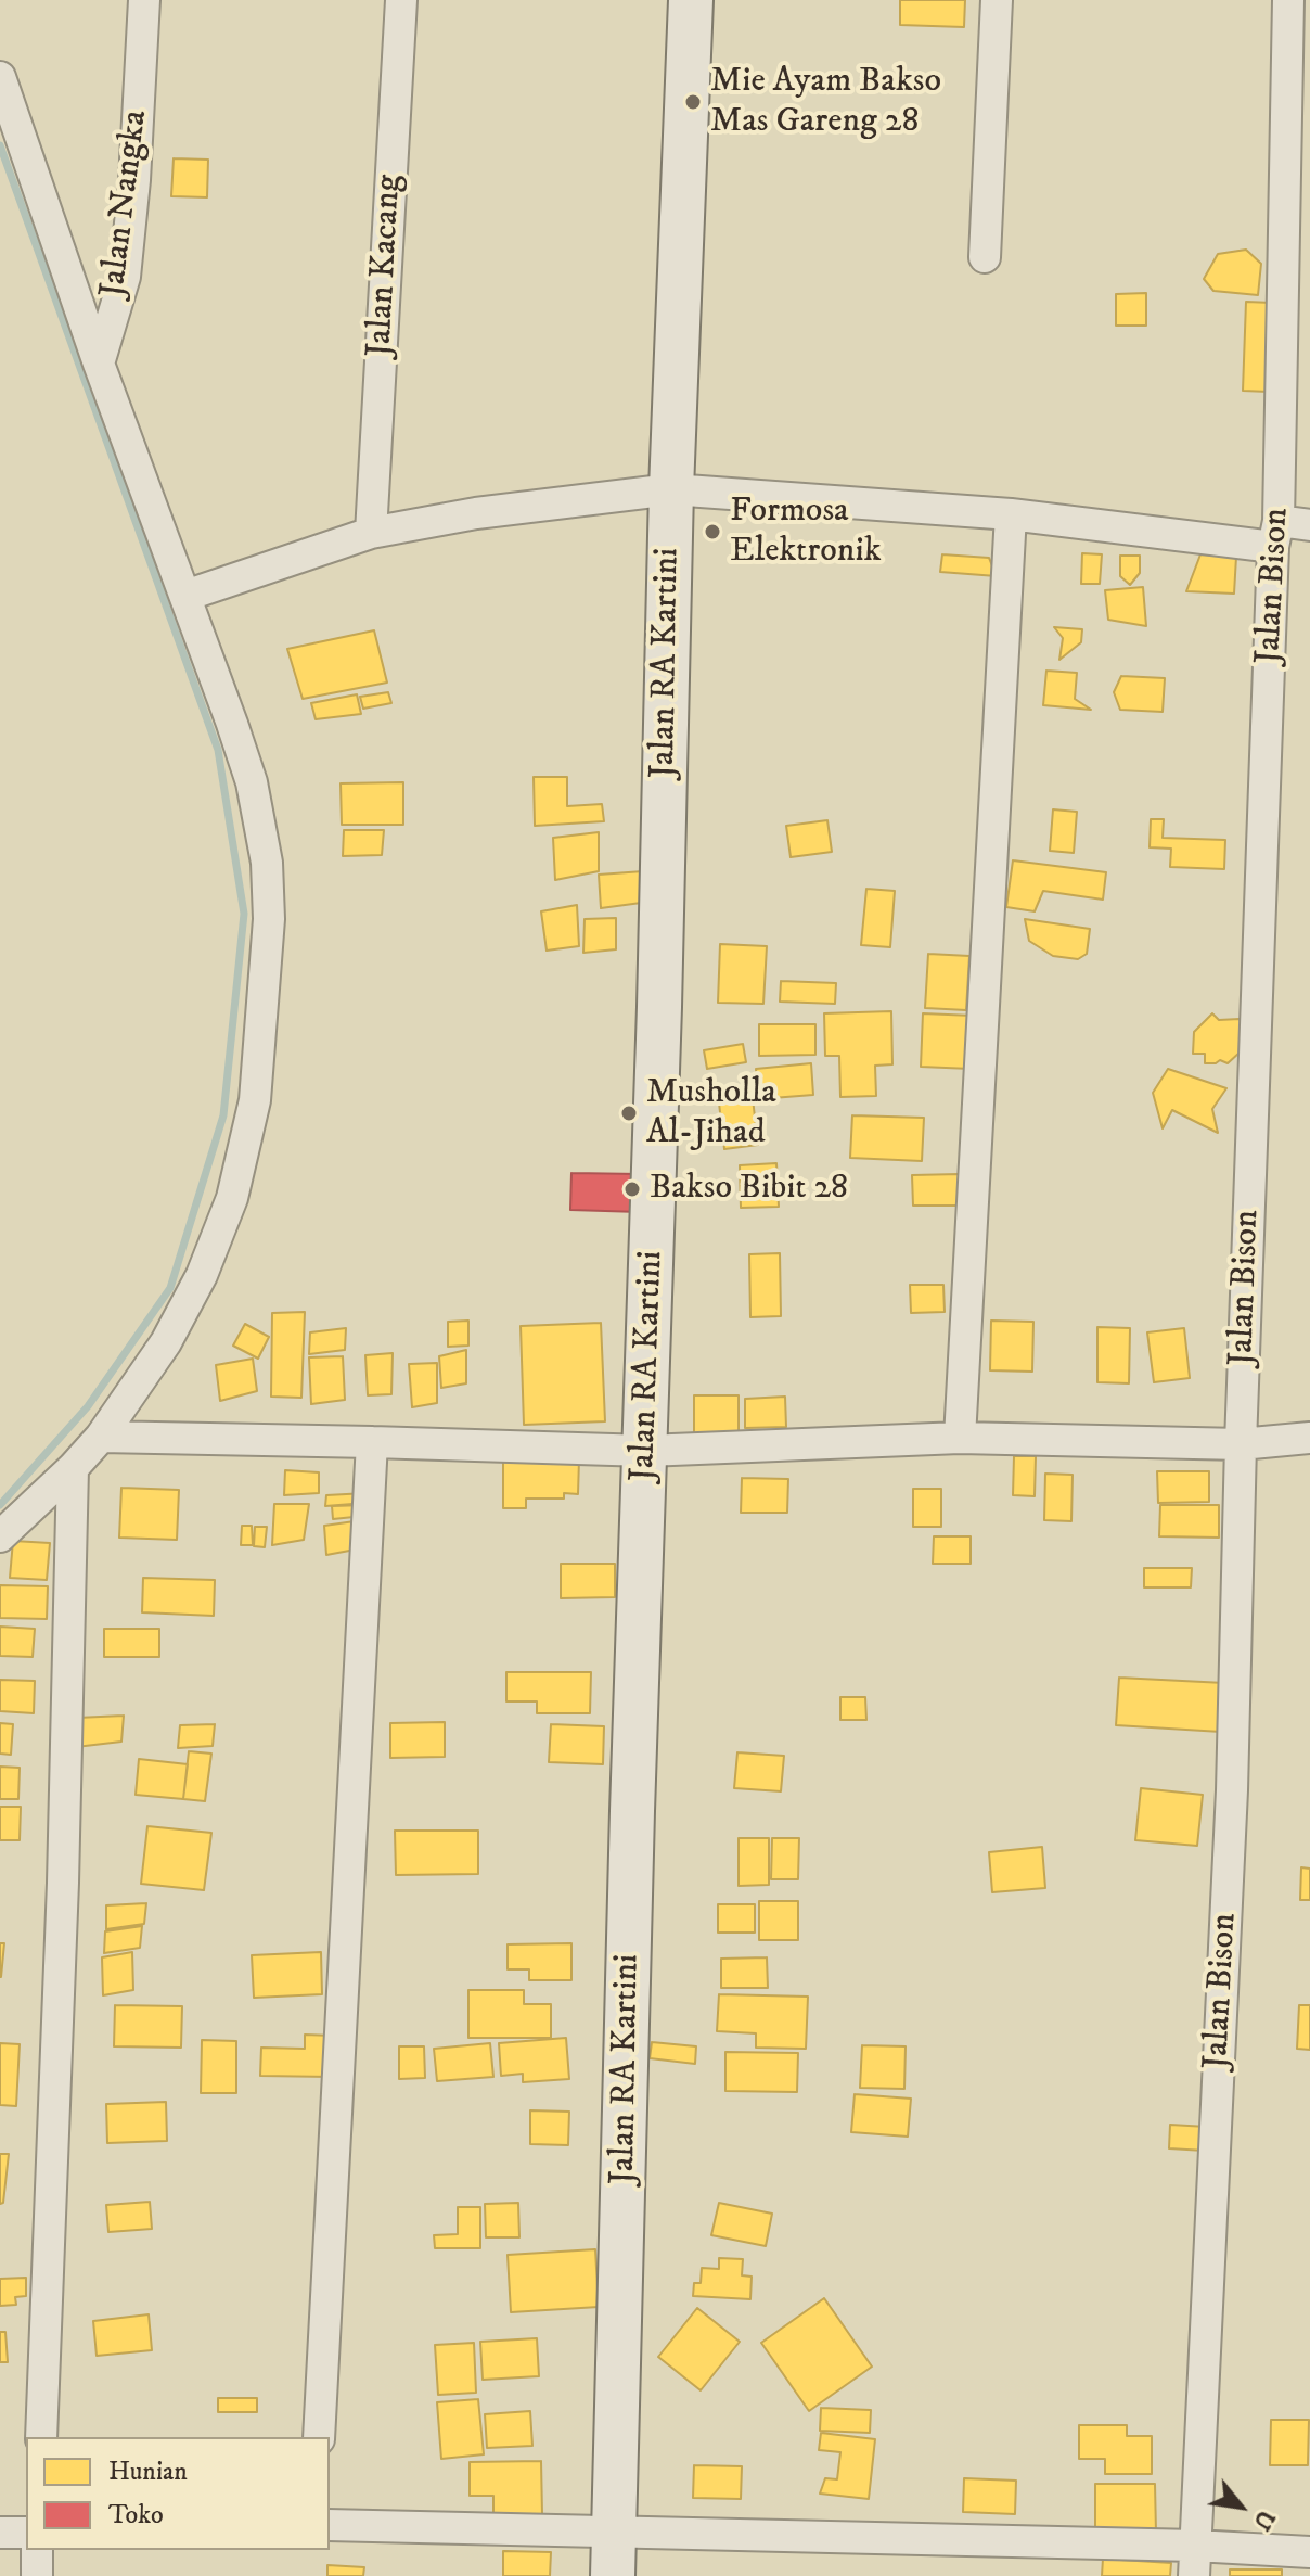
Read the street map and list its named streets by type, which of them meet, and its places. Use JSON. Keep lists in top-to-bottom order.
{
  "streets": {
    "main road": ["Jalan RA Kartini"],
    "street": ["Jalan Nangka", "Jalan Kacang", "Jalan Bison"]
  },
  "places": [
    "Mie Ayam Bakso Mas Gareng 28",
    "Formosa Elektronik",
    "Musholla Al-Jihad",
    "Bakso Bibit 28"
  ],
  "legend": ["Hunian", "Toko"],
  "north": "bottom right"
}
